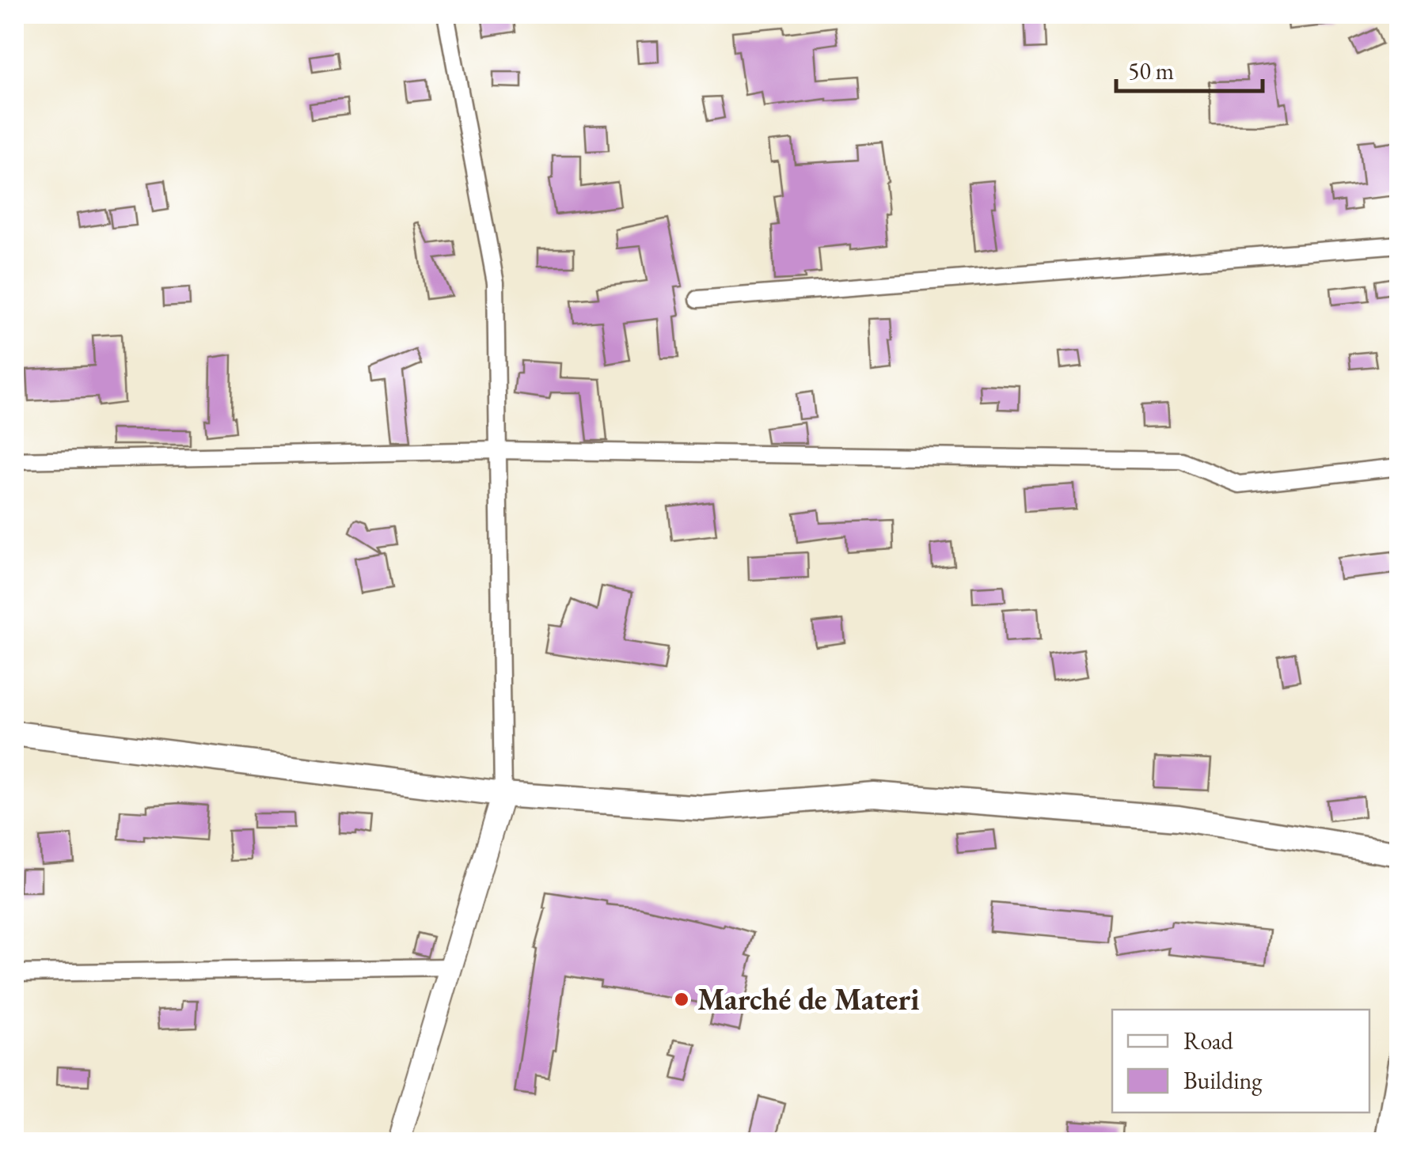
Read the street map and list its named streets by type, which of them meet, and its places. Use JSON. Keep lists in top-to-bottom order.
{
  "places": ["Marché de Materi"],
  "legend": ["Road", "Building"],
  "scale_bar": "50 m"
}
